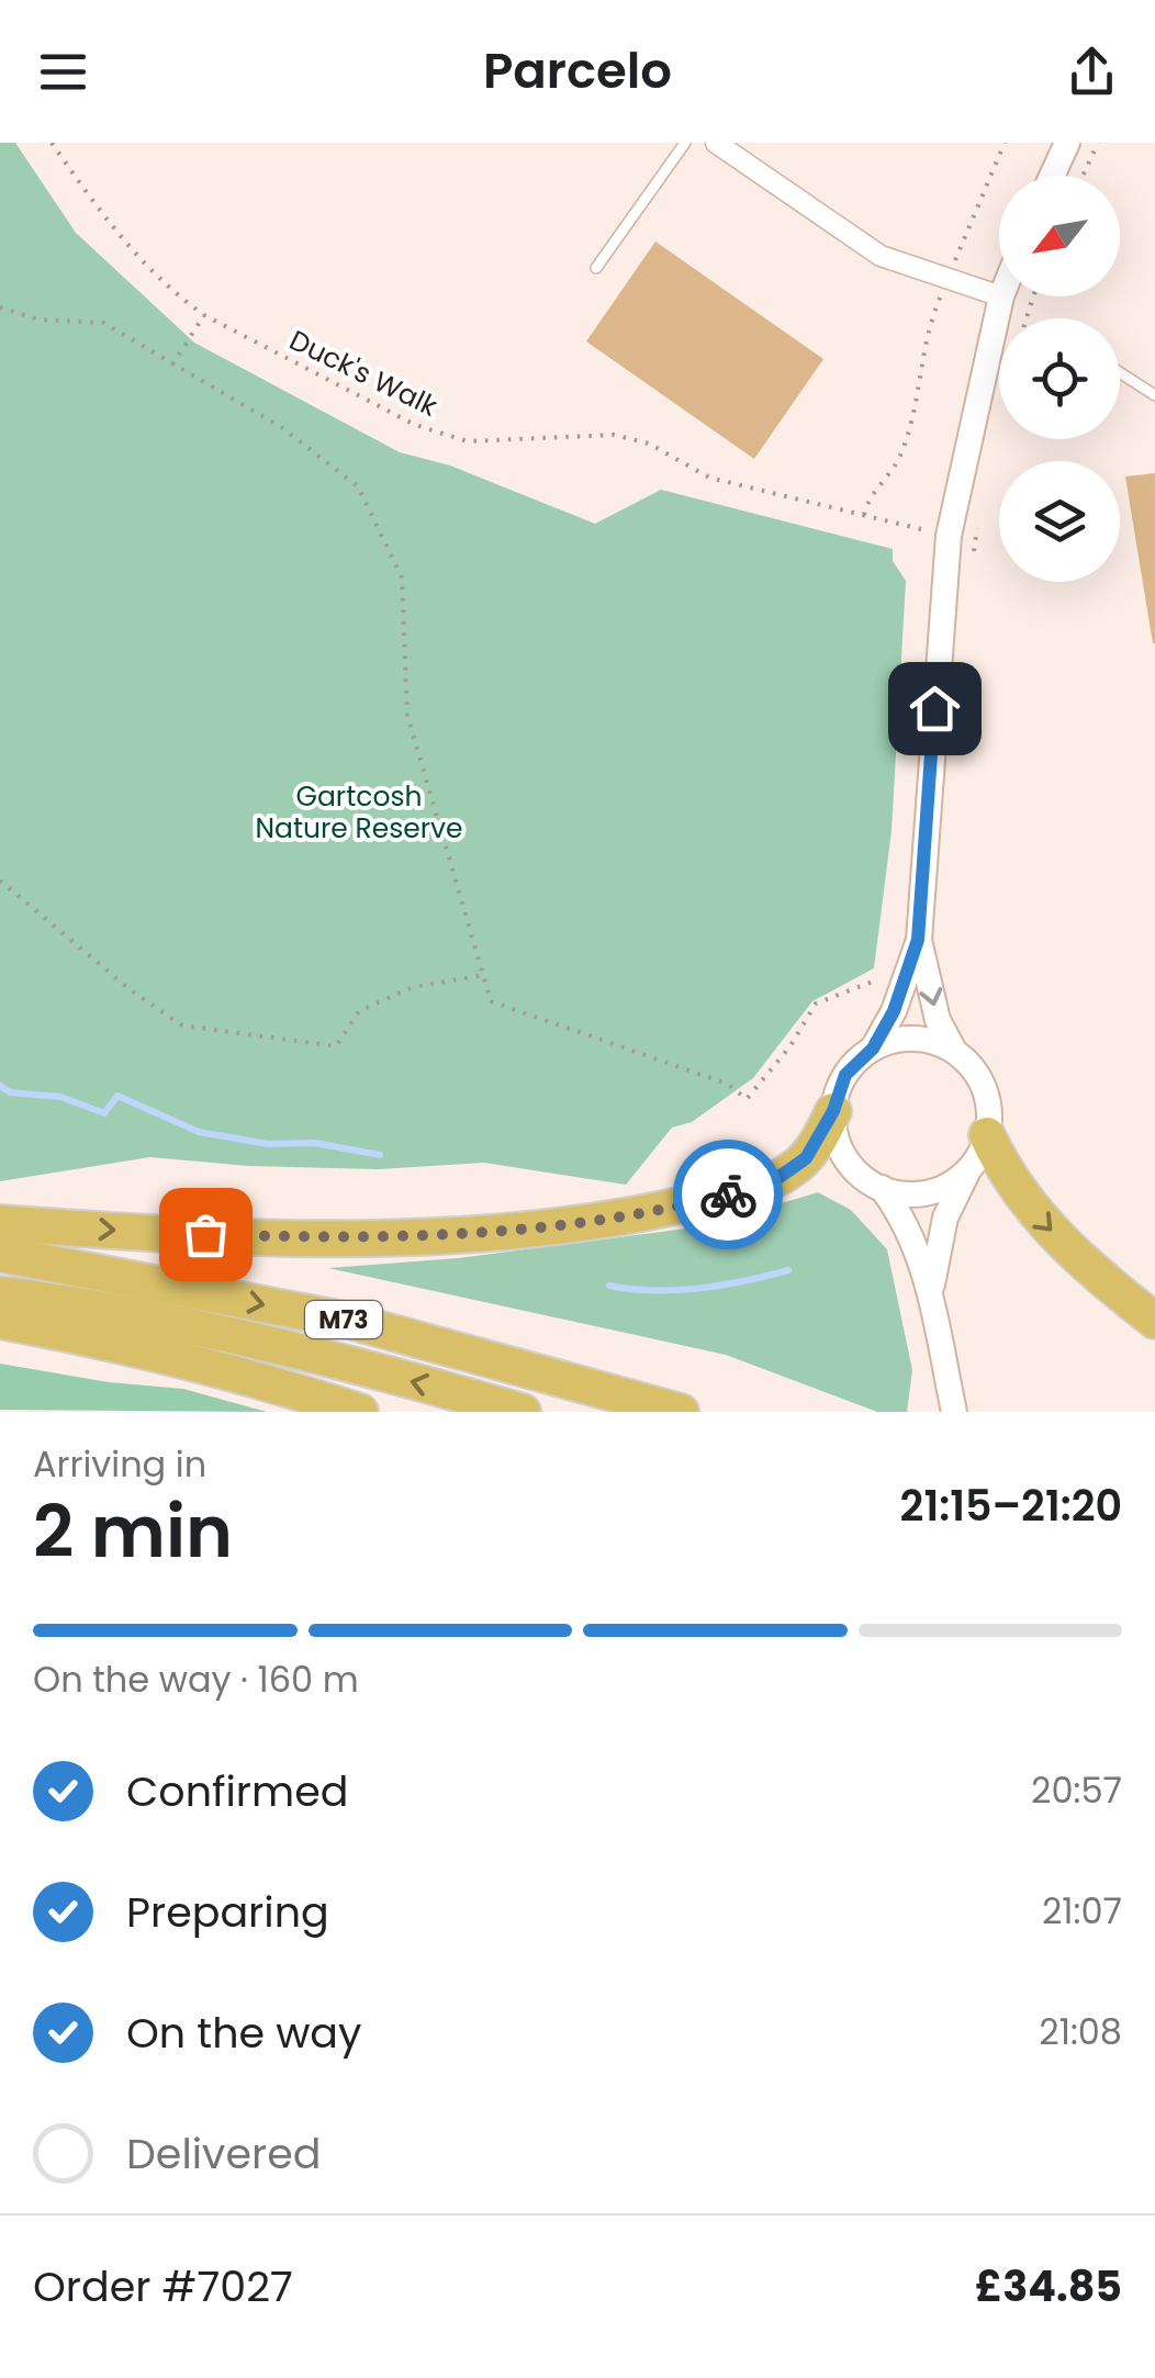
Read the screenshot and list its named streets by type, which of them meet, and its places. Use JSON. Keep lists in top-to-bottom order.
{
  "streets": {
    "highway": ["M73"],
    "path": ["Duck's Walk"]
  },
  "parks": ["Gartcosh Nature Reserve"],
  "north": "bottom left",
  "page": {
    "header": "Parcelo",
    "heading": ["2 min", "Arriving in", "21:15–21:20"],
    "panel": ["Order #7027", "£34.85"],
    "bar": "On the way · 160 m",
    "list": [
      ["Confirmed", "20:57"],
      ["Preparing", "21:07"],
      ["On the way", "21:08"],
      "Delivered"
    ]
  }
}
